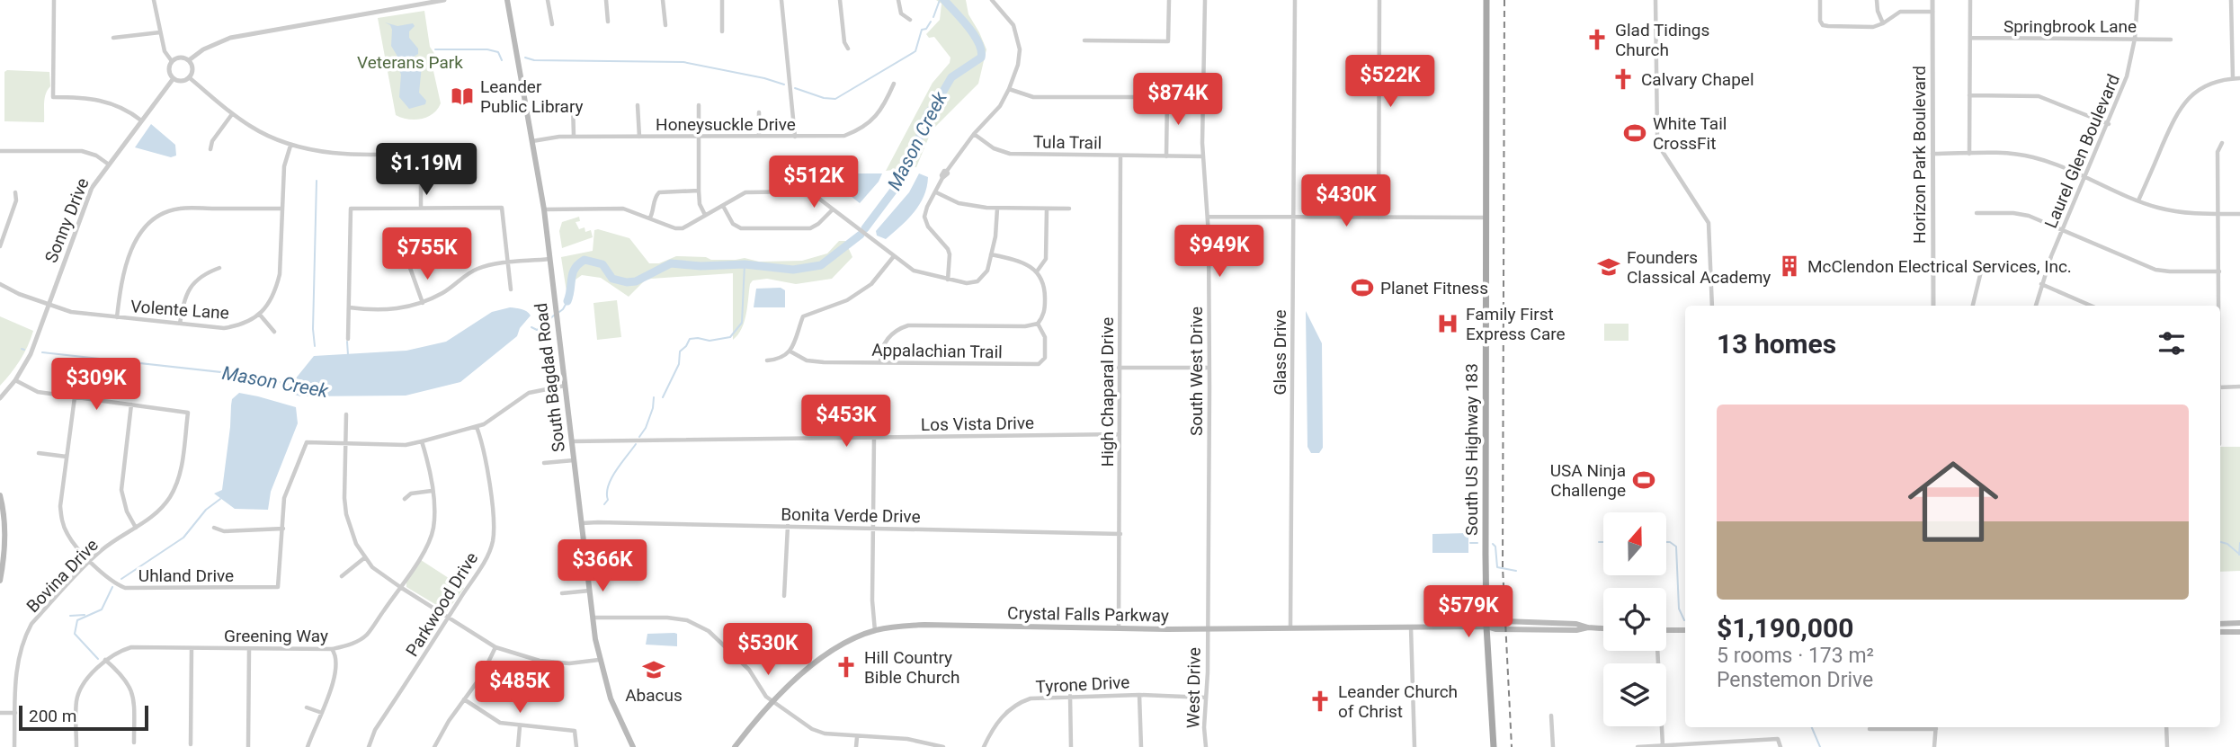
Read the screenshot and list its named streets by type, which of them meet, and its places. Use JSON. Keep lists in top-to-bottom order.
{
  "streets": {
    "main road": ["South Bagdad Road", "South US Highway 183", "Crystal Falls Parkway"],
    "street": [
      "Springbrook Lane",
      "Honeysuckle Drive",
      "Tula Trail",
      "Laurel Glen Boulevard",
      "Horizon Park Boulevard",
      "Sonny Drive",
      "Volente Lane",
      "Appalachian Trail",
      "Glass Drive",
      "South West Drive",
      "High Chaparal Drive",
      "Los Vista Drive",
      "Bonita Verde Drive",
      "Bovina Drive",
      "Uhland Drive",
      "Parkwood Drive",
      "Greening Way",
      "Tyrone Drive",
      "West Drive"
    ]
  },
  "crossings": [
    ["Springbrook Lane", "Laurel Glen Boulevard"],
    ["Honeysuckle Drive", "South Bagdad Road"],
    ["Tula Trail", "South West Drive"],
    ["Tula Trail", "High Chaparal Drive"],
    ["Sonny Drive", "Volente Lane"],
    ["Glass Drive", "Crystal Falls Parkway"],
    ["South West Drive", "Crystal Falls Parkway"],
    ["South West Drive", "West Drive"],
    ["South Bagdad Road", "Los Vista Drive"],
    ["South Bagdad Road", "Bonita Verde Drive"],
    ["High Chaparal Drive", "Los Vista Drive"],
    ["High Chaparal Drive", "Bonita Verde Drive"],
    ["High Chaparal Drive", "Crystal Falls Parkway"],
    ["South US Highway 183", "Crystal Falls Parkway"],
    ["Bovina Drive", "Uhland Drive"],
    ["Crystal Falls Parkway", "West Drive"],
    ["Tyrone Drive", "West Drive"]
  ],
  "water": ["Mason Creek"],
  "parks": ["Veterans Park"],
  "places": {
    "church": [
      "Glad Tidings Church",
      "Calvary Chapel",
      "Hill Country Bible Church",
      "Leander Church of Christ"
    ],
    "library": ["Leander Public Library"],
    "sports": ["White Tail CrossFit", "Planet Fitness", "USA Ninja Challenge"],
    "building": ["McClendon Electrical Services, Inc."],
    "school or university": ["Founders Classical Academy", "Abacus"],
    "hospital": ["Family First Express Care"]
  },
  "scale_bar": "200 m",
  "north": "top",
  "page": {
    "price": [
      "$522K",
      "$874K",
      "$1.19M",
      "$512K",
      "$430K",
      "$949K",
      "$755K",
      "$309K",
      "$453K",
      "$366K",
      "$579K",
      "$530K",
      "$485K"
    ],
    "heading": "13 homes",
    "list": [
      {
        "name": "$1,190,000",
        "note": "5 rooms · 173 m² · Penstemon Drive"
      }
    ],
    "scale": "200 m"
  }
}
